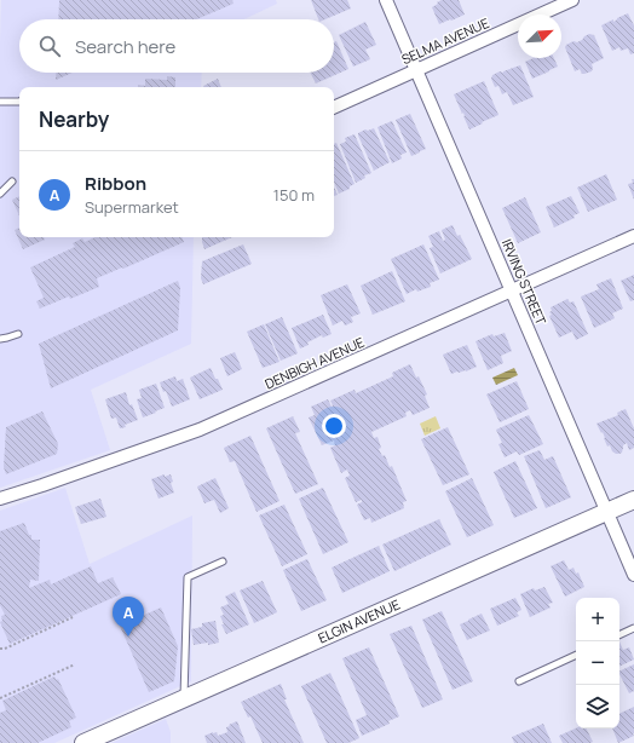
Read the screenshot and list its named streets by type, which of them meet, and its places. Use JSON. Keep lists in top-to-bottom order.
{
  "streets": {
    "street": [
      "SELMA AVENUE",
      "IRVING STREET",
      "DENBIGH AVENUE",
      "ELGIN AVENUE"
    ]
  },
  "crossings": [
    ["SELMA AVENUE", "IRVING STREET"],
    ["IRVING STREET", "DENBIGH AVENUE"],
    ["IRVING STREET", "ELGIN AVENUE"]
  ],
  "north": "top right",
  "page": {
    "search": "Search here",
    "heading": "Nearby",
    "list": [
      {
        "mark": "A",
        "name": "Ribbon",
        "note": "Supermarket",
        "value": "150 m"
      }
    ],
    "pins": "A",
    "map_buttons": ["+", "−"]
  }
}
